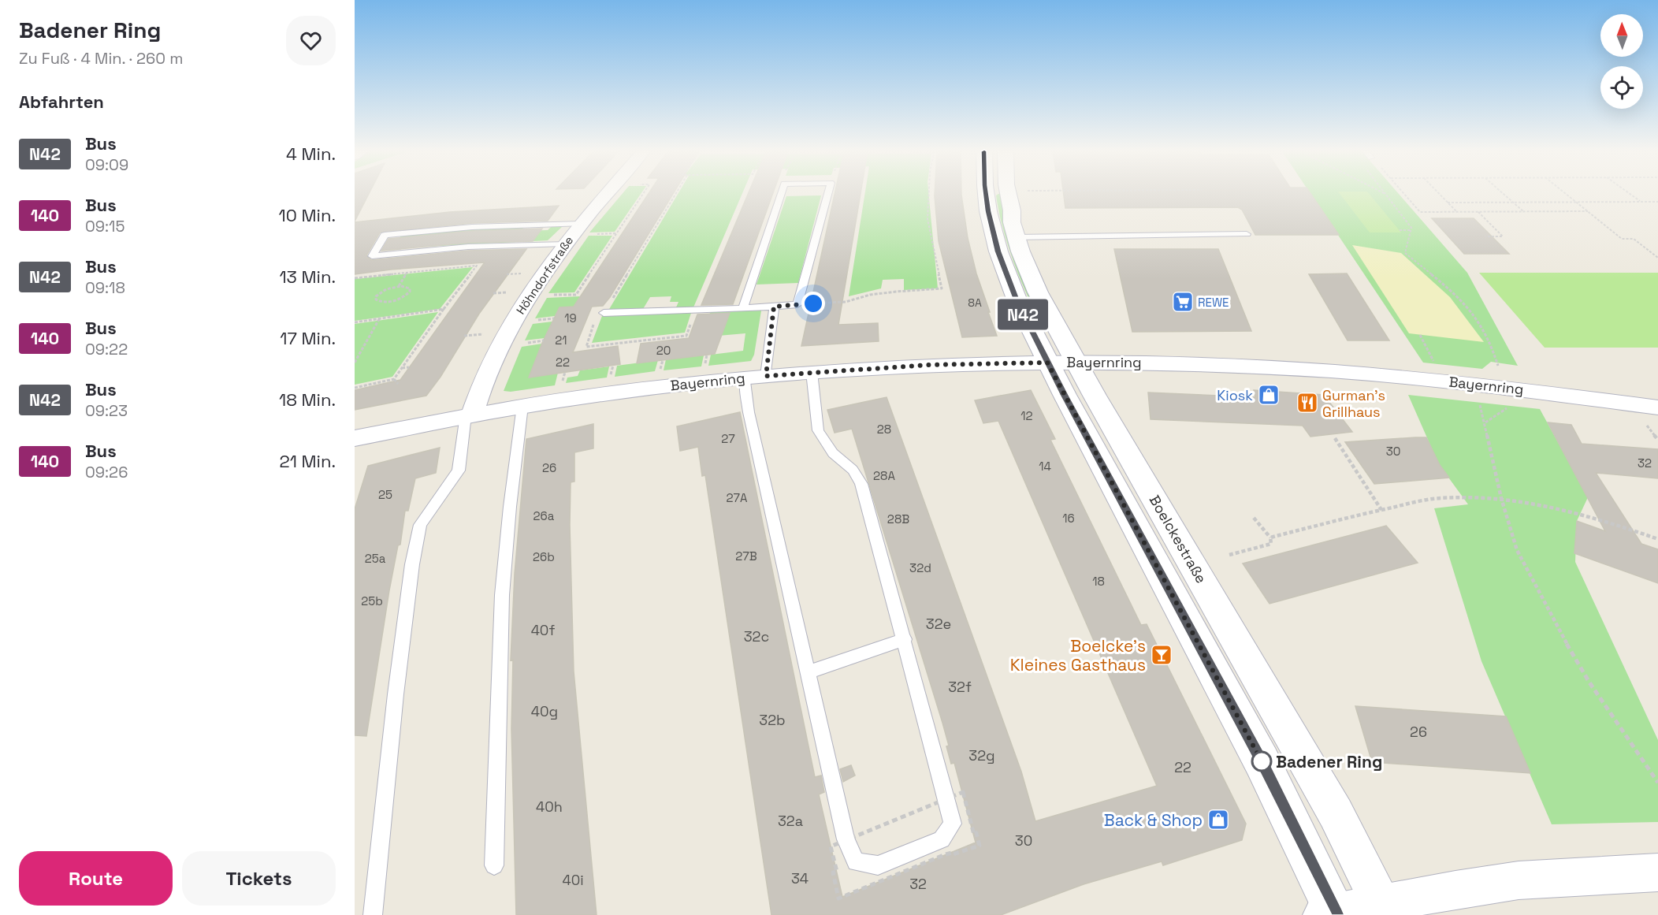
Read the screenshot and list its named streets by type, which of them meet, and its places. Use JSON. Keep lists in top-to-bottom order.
{
  "streets": {
    "main road": ["Boelckestraße"],
    "street": ["Höhndorfstraße", "Bayernring"]
  },
  "crossings": [
    ["Höhndorfstraße", "Bayernring"],
    ["Bayernring", "Boelckestraße"]
  ],
  "places": {
    "supermarket": ["REWE"],
    "shop": ["Kiosk", "Back & Shop"],
    "restaurant": ["Gurman's Grillhaus"],
    "bar": ["Boelcke’s Kleines Gasthaus"],
    "other": ["Badener Ring"]
  },
  "lines": ["bus line N42"],
  "house_numbers": [
    "8A",
    "19",
    "21",
    "20",
    "22",
    "12",
    "28",
    "27",
    "30",
    "32",
    "14",
    "26",
    "28A",
    "25",
    "27A",
    "26a",
    "16",
    "28B",
    "27B",
    "26b",
    "25a",
    "32d",
    "18",
    "25b",
    "32e",
    "40f",
    "32c",
    "32f",
    "40g",
    "32b",
    "26",
    "32g",
    "22",
    "40h",
    "32a",
    "30",
    "34",
    "40i",
    "32"
  ],
  "north": "top",
  "page": {
    "heading": [
      ["Badener Ring", "Zu Fuß · 4 Min. · 260 m"],
      "Abfahrten"
    ],
    "on_map": "N42",
    "list": [
      {
        "mark": "N42",
        "name": "Bus",
        "note": "09:09",
        "value": "4 Min."
      },
      {
        "mark": "140",
        "name": "Bus",
        "note": "09:15",
        "value": "10 Min."
      },
      {
        "mark": "N42",
        "name": "Bus",
        "note": "09:18",
        "value": "13 Min."
      },
      {
        "mark": "140",
        "name": "Bus",
        "note": "09:22",
        "value": "17 Min."
      },
      {
        "mark": "N42",
        "name": "Bus",
        "note": "09:23",
        "value": "18 Min."
      },
      {
        "mark": "140",
        "name": "Bus",
        "note": "09:26",
        "value": "21 Min."
      }
    ],
    "buttons": ["Route", "Tickets"]
  }
}
